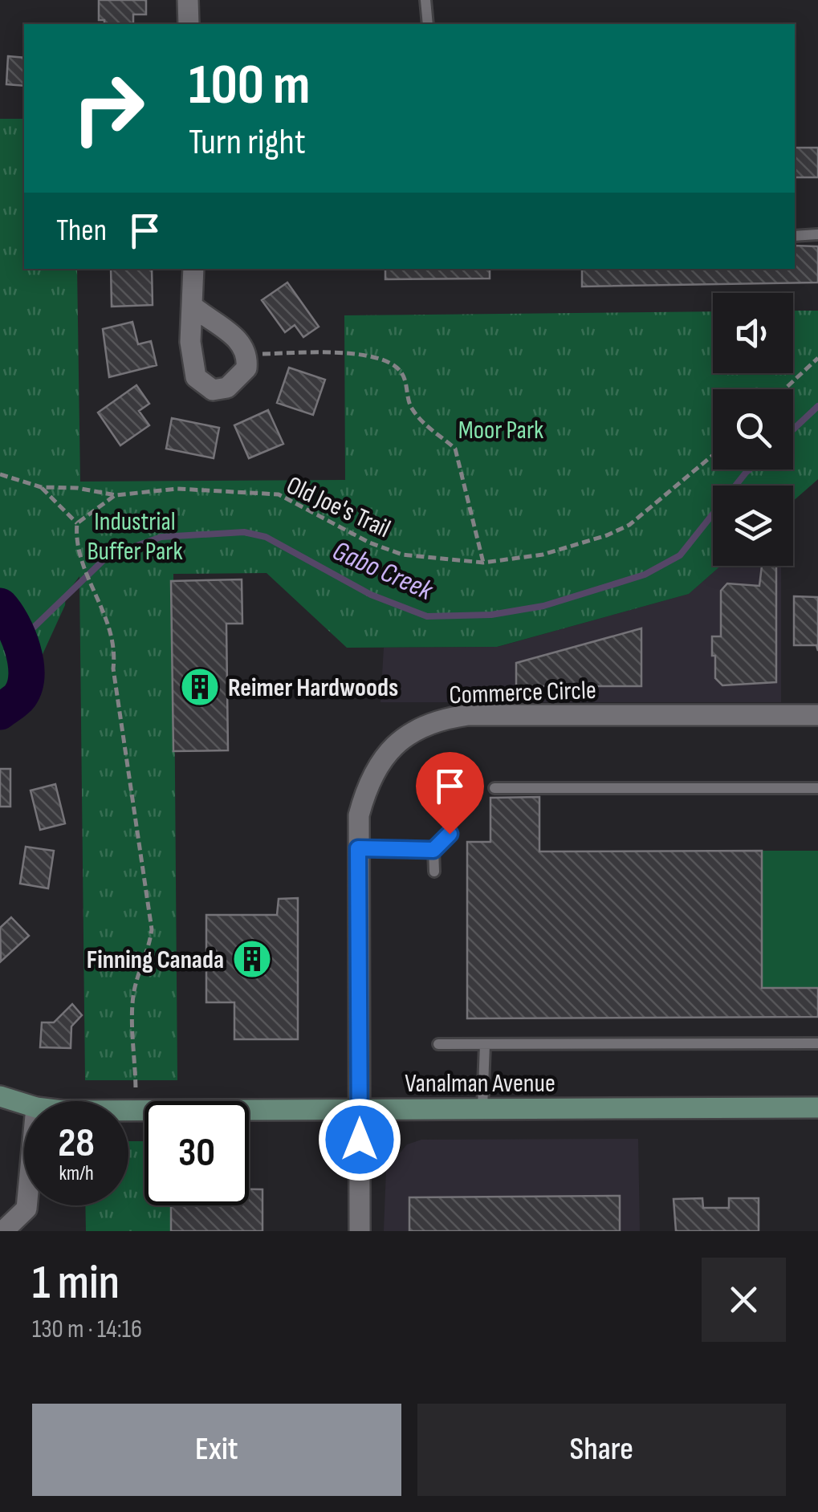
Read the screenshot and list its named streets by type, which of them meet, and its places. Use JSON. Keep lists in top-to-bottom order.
{
  "streets": {
    "street": ["Commerce Circle", "Vanalman Avenue"],
    "path": ["Old Joe's Trail"]
  },
  "crossings": [
    ["Commerce Circle", "Vanalman Avenue"]
  ],
  "water": ["Gabo Creek"],
  "parks": ["Moor Park", "Industrial Buffer Park"],
  "places": {
    "building": ["Reimer Hardwoods", "Finning Canada"]
  },
  "page": {
    "turn": ["100 m", "Turn right"],
    "then": "Then",
    "speed": "28 km/h",
    "limit": "30",
    "heading": ["1 min", "130 m · 14:16"],
    "buttons": ["Exit", "Share"]
  }
}
